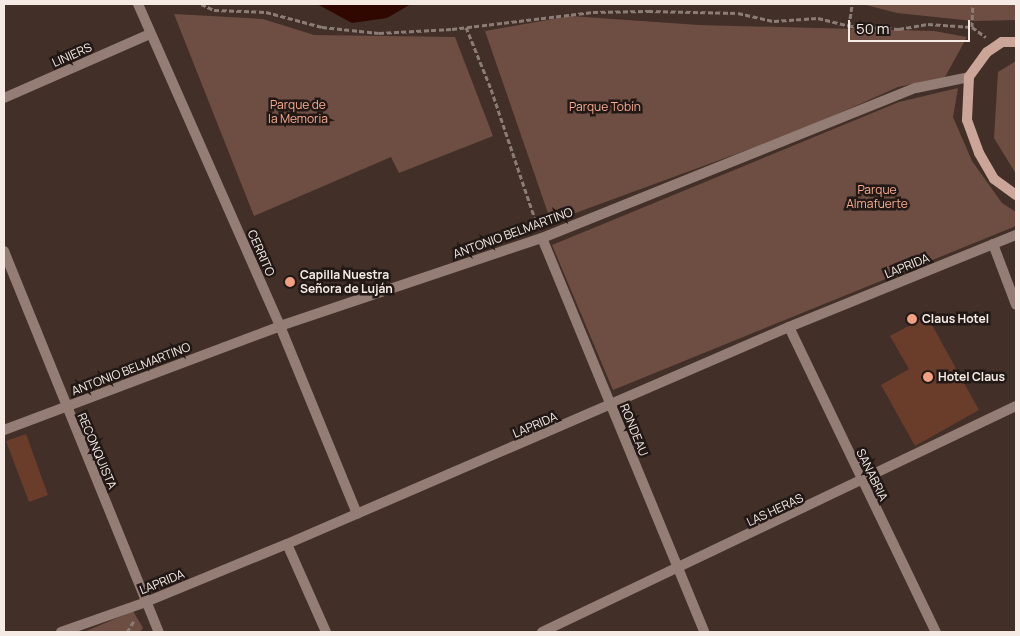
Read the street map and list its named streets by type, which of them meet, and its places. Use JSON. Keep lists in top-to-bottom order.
{
  "streets": {
    "street": [
      "LINIERS",
      "ANTONIO BELMARTINO",
      "CERRITO",
      "LAPRIDA",
      "RONDEAU",
      "RECONQUISTA",
      "SANABRIA",
      "LAS HERAS"
    ]
  },
  "crossings": [
    ["LINIERS", "CERRITO"],
    ["ANTONIO BELMARTINO", "CERRITO"],
    ["ANTONIO BELMARTINO", "RONDEAU"],
    ["ANTONIO BELMARTINO", "RECONQUISTA"],
    ["CERRITO", "LAPRIDA"],
    ["LAPRIDA", "RONDEAU"],
    ["LAPRIDA", "RECONQUISTA"],
    ["LAPRIDA", "SANABRIA"],
    ["RONDEAU", "LAS HERAS"],
    ["SANABRIA", "LAS HERAS"]
  ],
  "parks": ["Parque de la Memoria", "Parque Tobín", "Parque Almafuerte"],
  "places": ["Capilla Nuestra Señora de Luján", "Claus Hotel", "Hotel Claus"],
  "scale_bar": "50 m"
}
